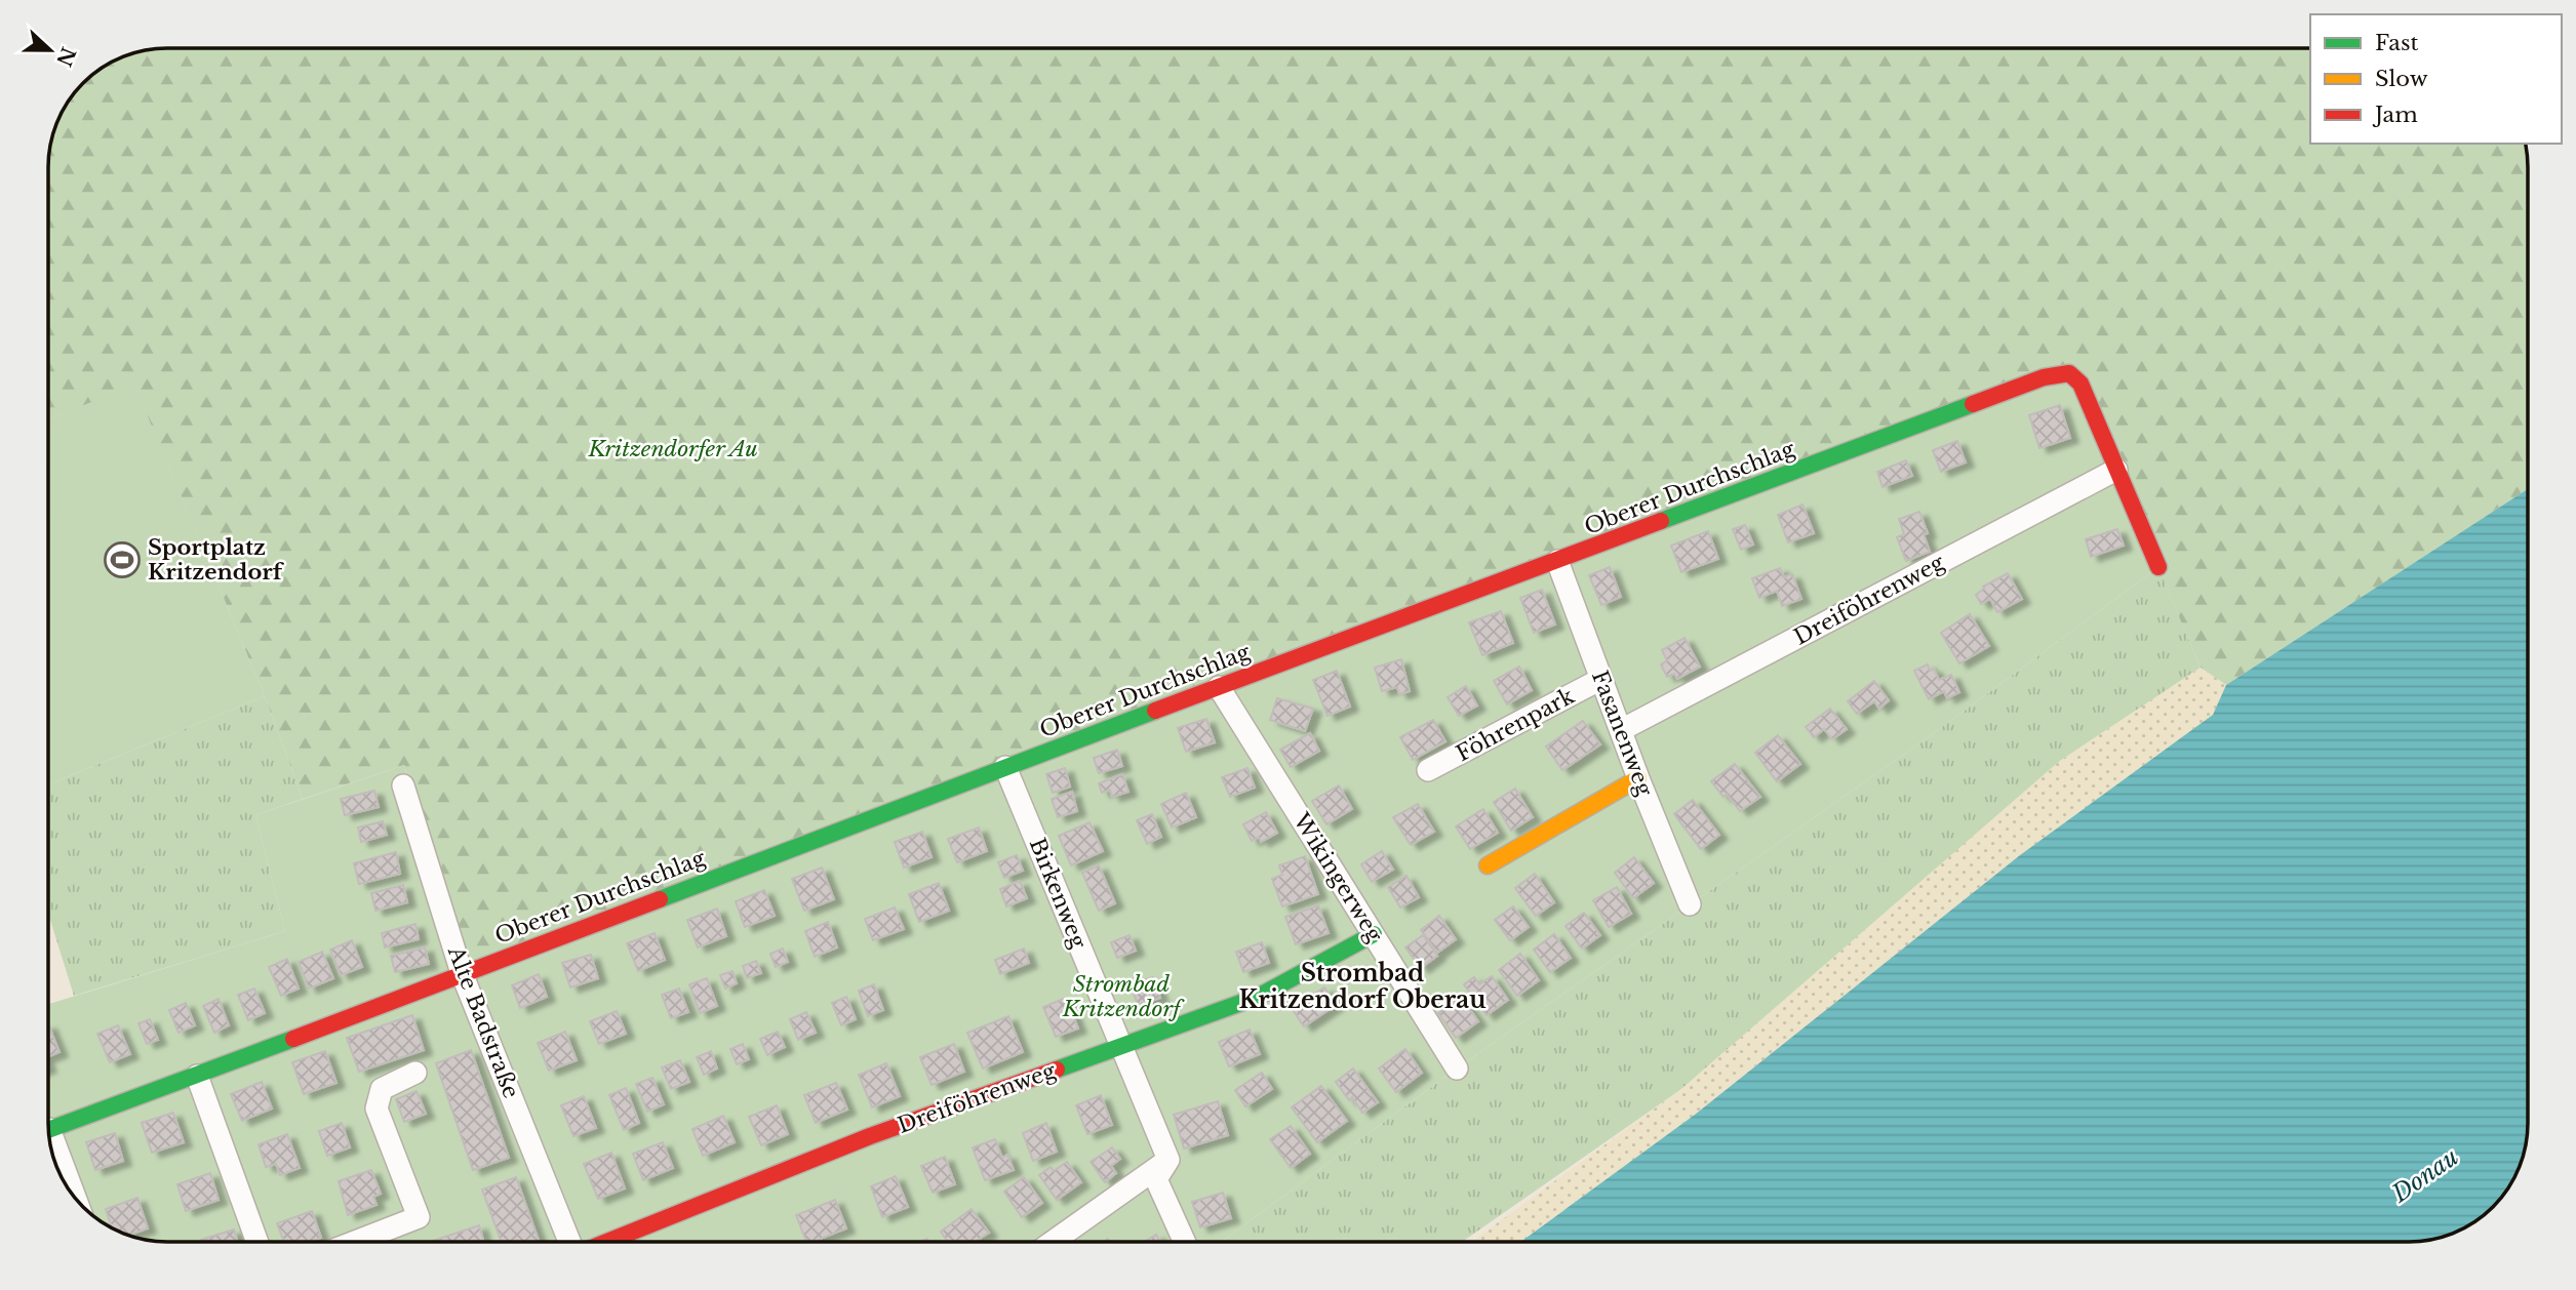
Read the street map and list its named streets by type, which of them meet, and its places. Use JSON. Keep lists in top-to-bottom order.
{
  "streets": {
    "street": [
      "Oberer Durchschlag",
      "Dreiföhrenweg",
      "Föhrenpark",
      "Fasanenweg",
      "Wikingerweg",
      "Birkenweg",
      "Alte Badstraße"
    ]
  },
  "crossings": [
    ["Oberer Durchschlag", "Dreiföhrenweg"],
    ["Oberer Durchschlag", "Fasanenweg"],
    ["Oberer Durchschlag", "Wikingerweg"],
    ["Oberer Durchschlag", "Birkenweg"],
    ["Oberer Durchschlag", "Alte Badstraße"],
    ["Dreiföhrenweg", "Fasanenweg"],
    ["Dreiföhrenweg", "Wikingerweg"],
    ["Dreiföhrenweg", "Birkenweg"],
    ["Föhrenpark", "Fasanenweg"]
  ],
  "districts": ["Strombad Kritzendorf Oberau"],
  "water": ["Donau"],
  "parks": ["Kritzendorfer Au", "Strombad Kritzendorf"],
  "places": {
    "sports": ["Sportplatz Kritzendorf"]
  },
  "legend": ["Fast", "Slow", "Jam"],
  "north": "right"
}
